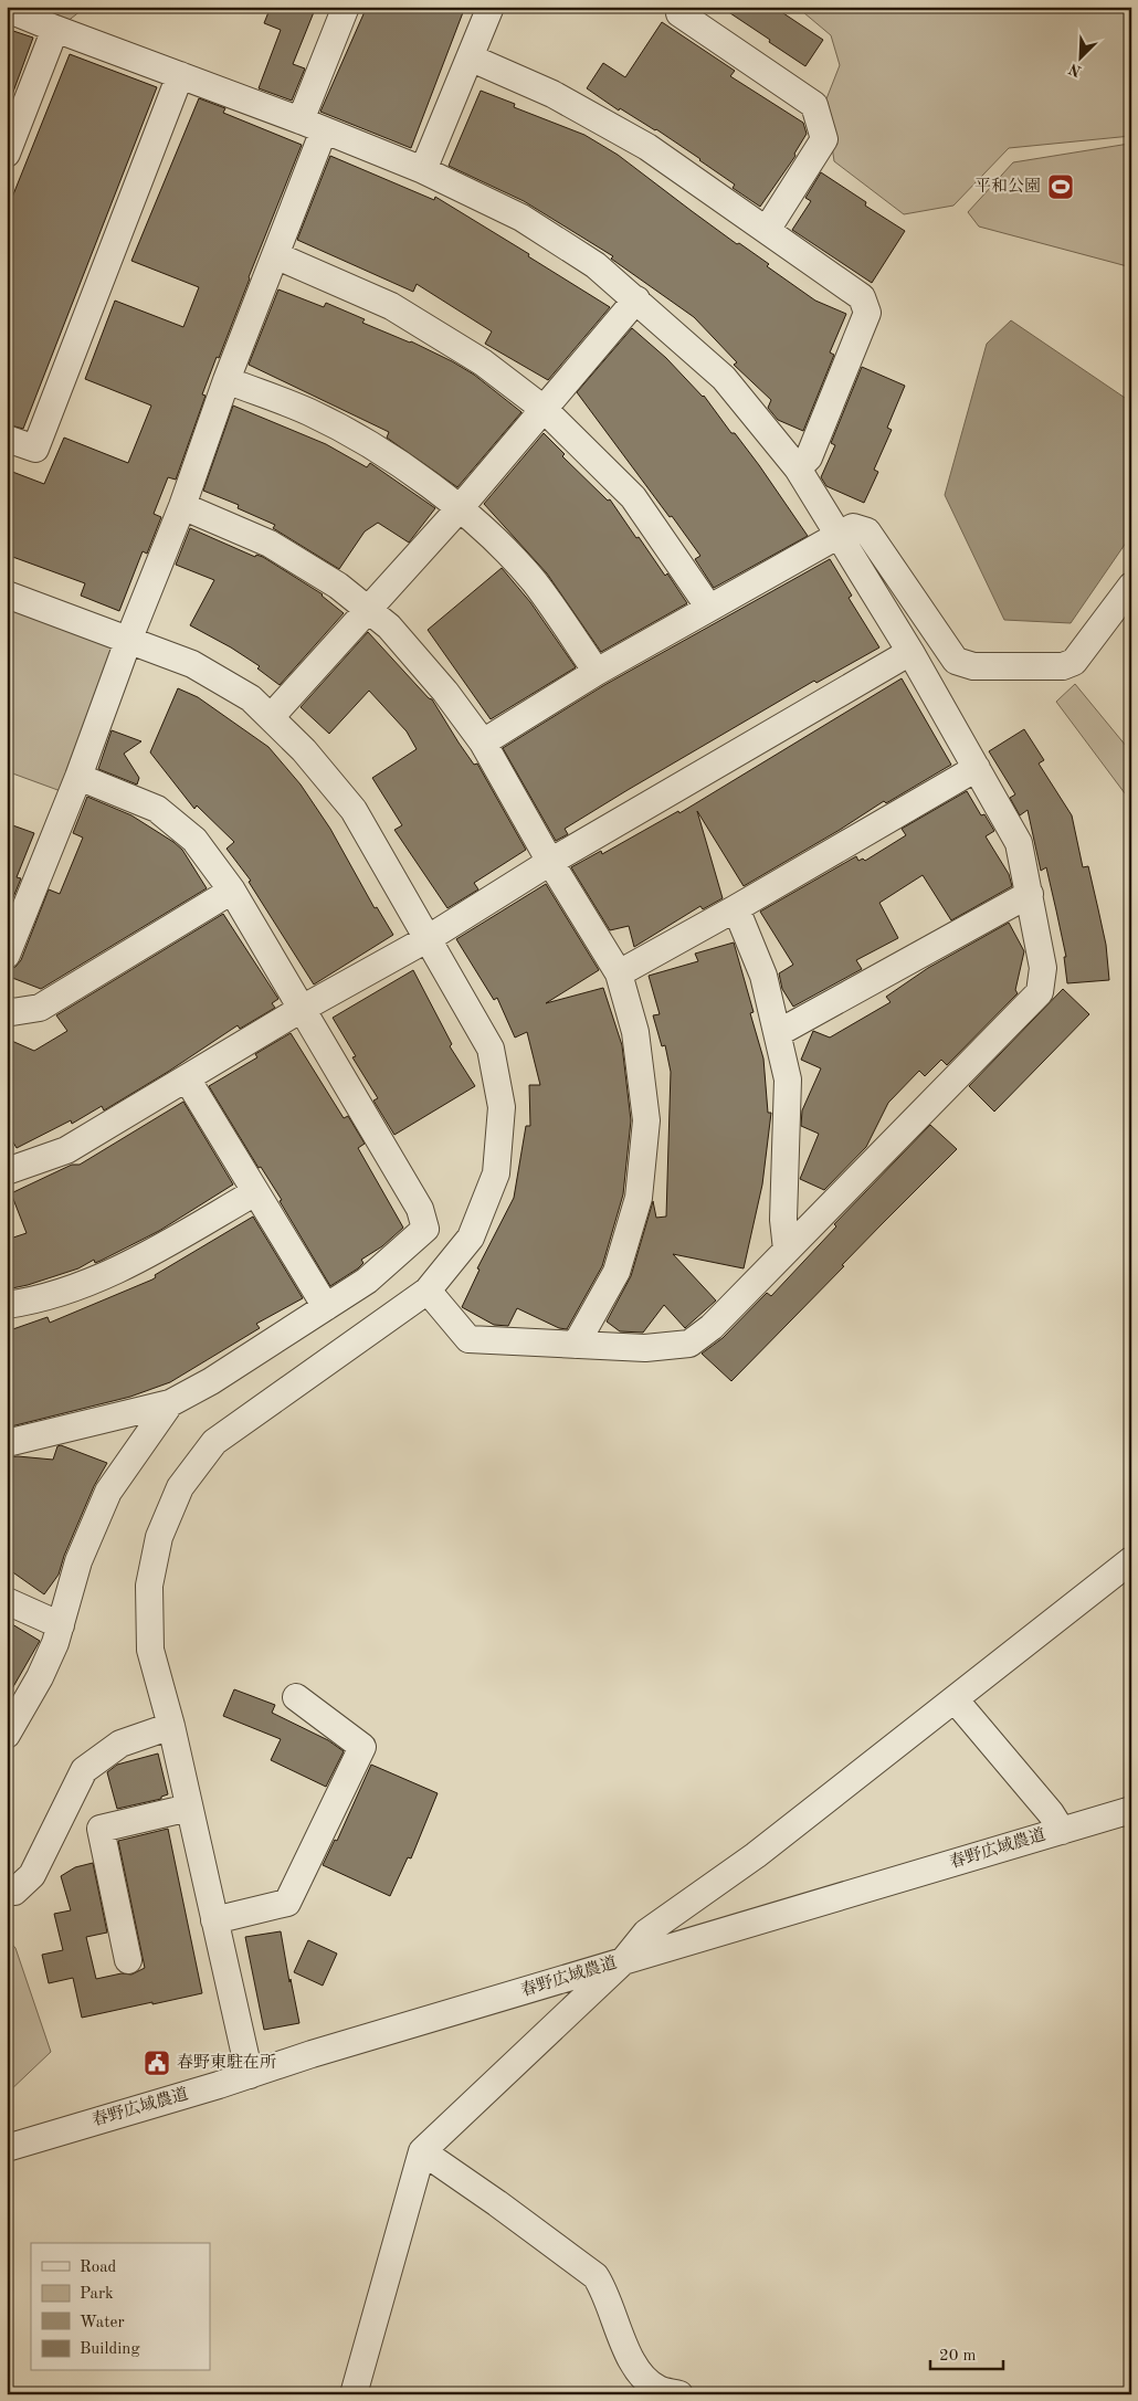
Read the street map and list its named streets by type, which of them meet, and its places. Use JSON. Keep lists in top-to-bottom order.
{
  "streets": {
    "street": ["春野広域農道"]
  },
  "places": {
    "sports": ["平和公園"],
    "public building": ["春野東駐在所"]
  },
  "legend": [
    "Road",
    "Park",
    "Water",
    "Building"
  ],
  "scale_bar": "20 m",
  "north": "bottom left"
}
